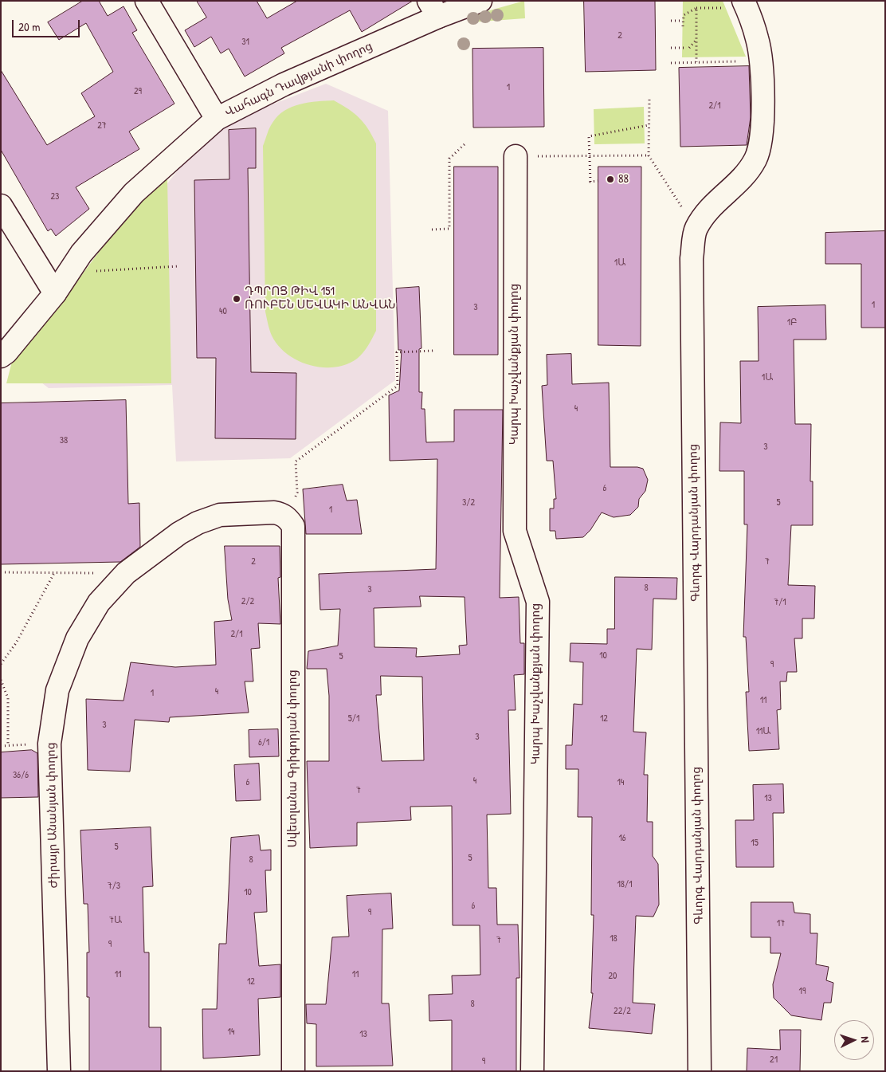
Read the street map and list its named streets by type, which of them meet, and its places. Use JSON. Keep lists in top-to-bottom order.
{
  "streets": {
    "street": [
      "Վահագն Դավթյանի փողոց",
      "Կարպ Խաչվանքյան փողոց",
      "Գևորգ Վարդանյան փողոց",
      "Սվետլանա Գրիգորյան փողոց",
      "Ժիրայր Անանյան փողոց"
    ]
  },
  "crossings": [
    ["Սվետլանա Գրիգորյան փողոց", "Ժիրայր Անանյան փողոց"]
  ],
  "places": ["88", "ԴՊՐՈՑ ԹԻՎ 151 ՌՈՒԲԵՆ ՍԵՎԱԿԻ ԱՆՎԱՆ"],
  "house_numbers": [
    "2",
    "31",
    "1",
    "29",
    "2/1",
    "27",
    "23",
    "1Ա",
    "1",
    "3",
    "40",
    "1Բ",
    "1Ա",
    "4",
    "38",
    "3",
    "6",
    "3/2",
    "5",
    "1",
    "2",
    "7",
    "8",
    "3",
    "2/2",
    "7/1",
    "2/1",
    "10",
    "5",
    "9",
    "4",
    "1",
    "11",
    "5/1",
    "12",
    "3",
    "11Ա",
    "3",
    "6/1",
    "36/6",
    "4",
    "6",
    "14",
    "7",
    "13",
    "16",
    "15",
    "5",
    "5",
    "8",
    "18/1",
    "7/3",
    "10",
    "6",
    "9",
    "7Ա",
    "17",
    "18",
    "7",
    "9",
    "11",
    "11",
    "20",
    "12",
    "19",
    "8",
    "22/2",
    "14",
    "13",
    "21",
    "9"
  ],
  "scale_bar": "20 m",
  "north": "right"
}
